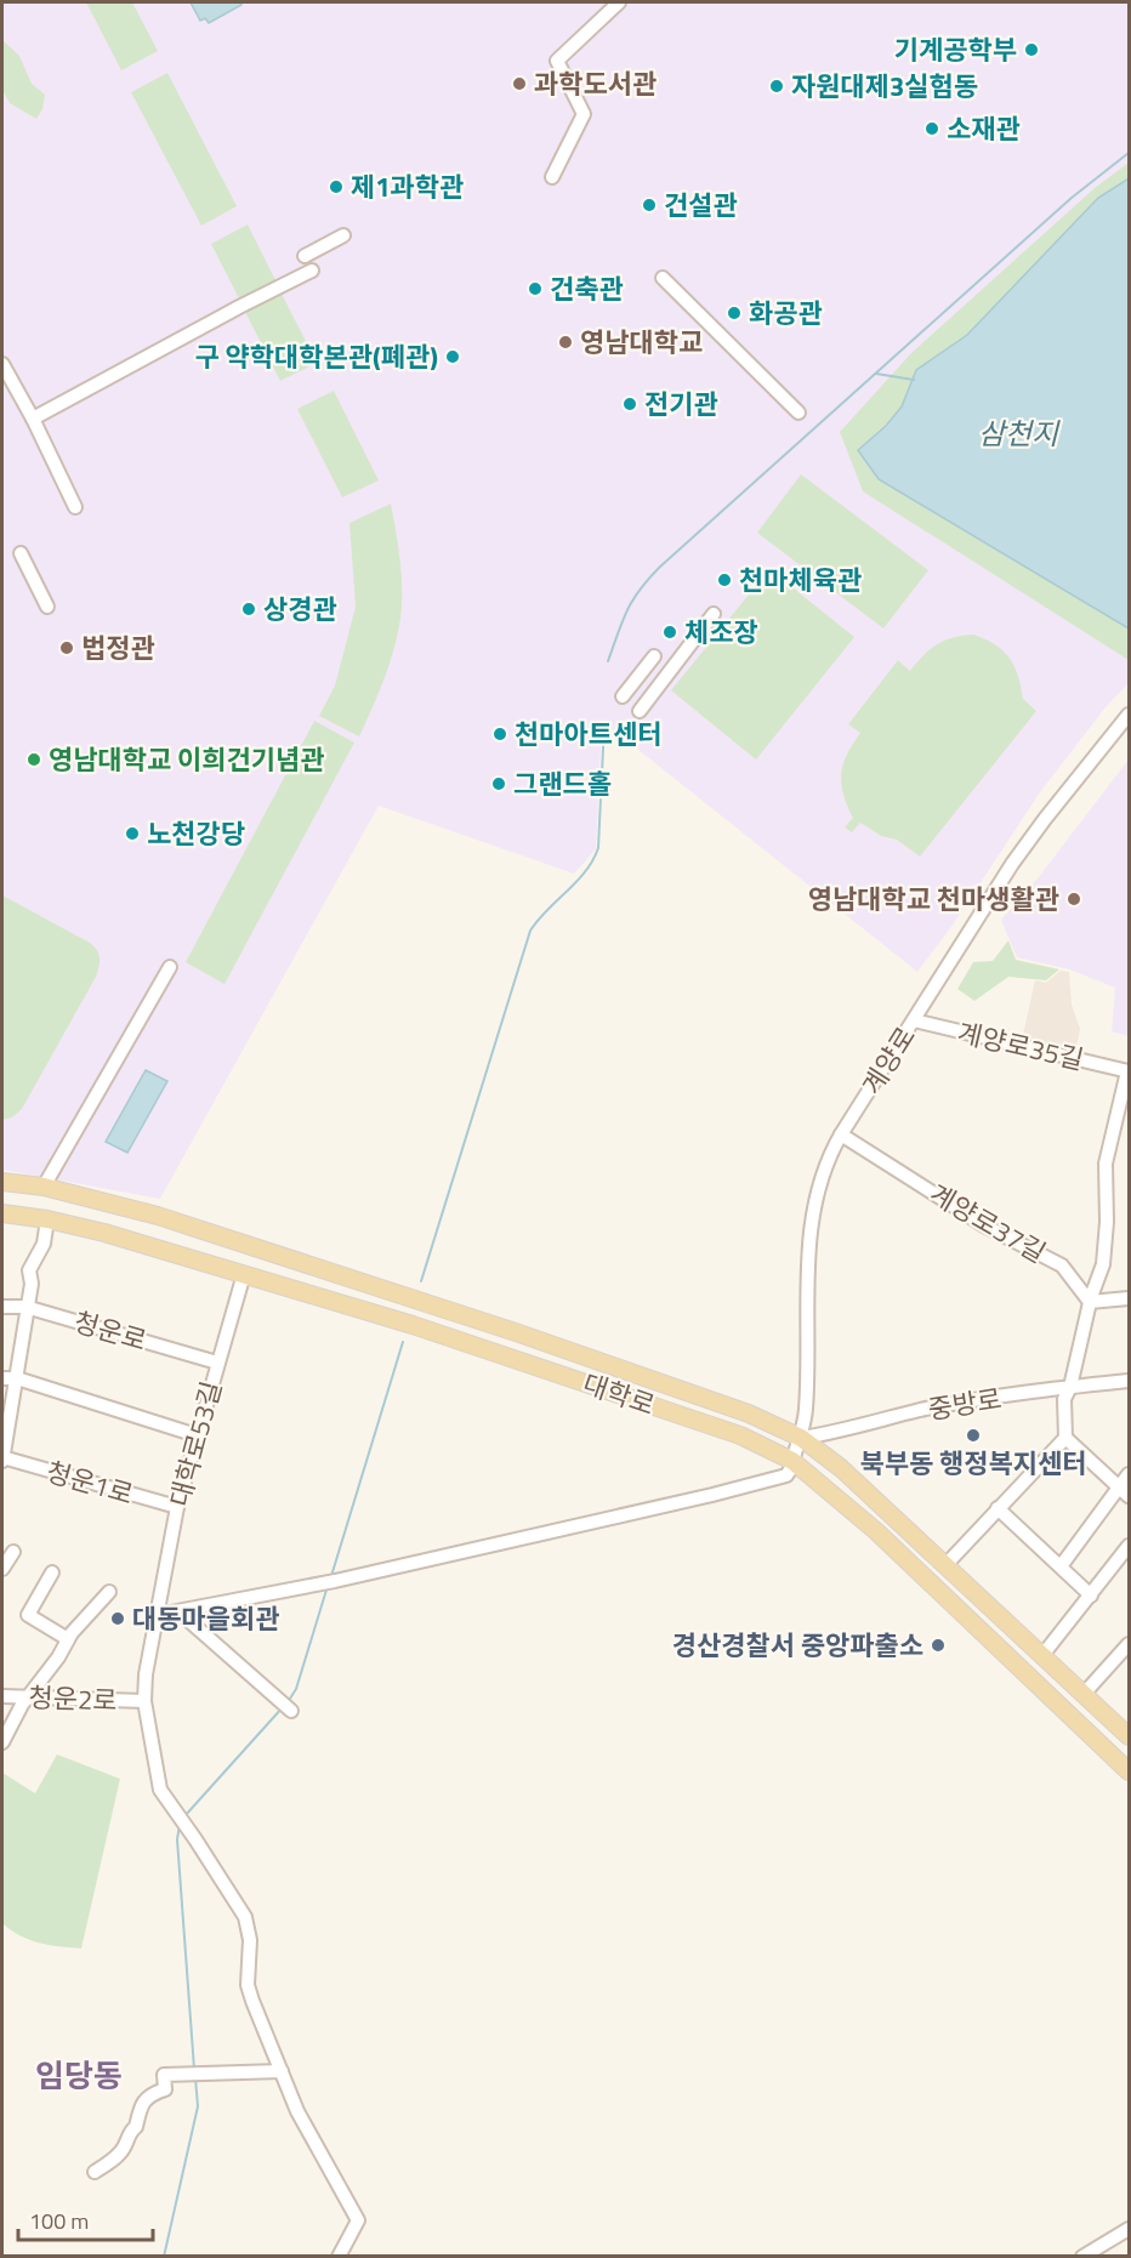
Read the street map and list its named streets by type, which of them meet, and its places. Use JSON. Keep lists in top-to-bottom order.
{
  "streets": {
    "main road": ["대학로"],
    "street": [
      "계양로35길",
      "계양로",
      "계양로37길",
      "청운로",
      "중방로",
      "대학로53길",
      "청운1로",
      "청운2로"
    ]
  },
  "crossings": [
    ["계양로35길", "계양로"],
    ["계양로35길", "계양로37길"],
    ["계양로35길", "중방로"],
    ["계양로", "계양로37길"],
    ["계양로", "대학로"],
    ["계양로", "중방로"],
    ["청운로", "대학로53길"],
    ["대학로", "대학로53길"],
    ["대학로53길", "청운1로"],
    ["대학로53길", "청운2로"]
  ],
  "districts": ["임당동"],
  "water": ["삼천지"],
  "places": [
    "기계공학부",
    "과학도서관",
    "자원대제3실험동",
    "소재관",
    "제1과학관",
    "건설관",
    "건축관",
    "화공관",
    "영남대학교",
    "구 약학대학본관(폐관)",
    "전기관",
    "천마체육관",
    "상경관",
    "체조장",
    "법정관",
    "천마아트센터",
    "영남대학교 이희건기념관",
    "그랜드홀",
    "노천강당",
    "영남대학교 천마생활관",
    "북부동 행정복지센터",
    "대동마을회관",
    "경산경찰서 중앙파출소"
  ],
  "scale_bar": "100 m"
}
